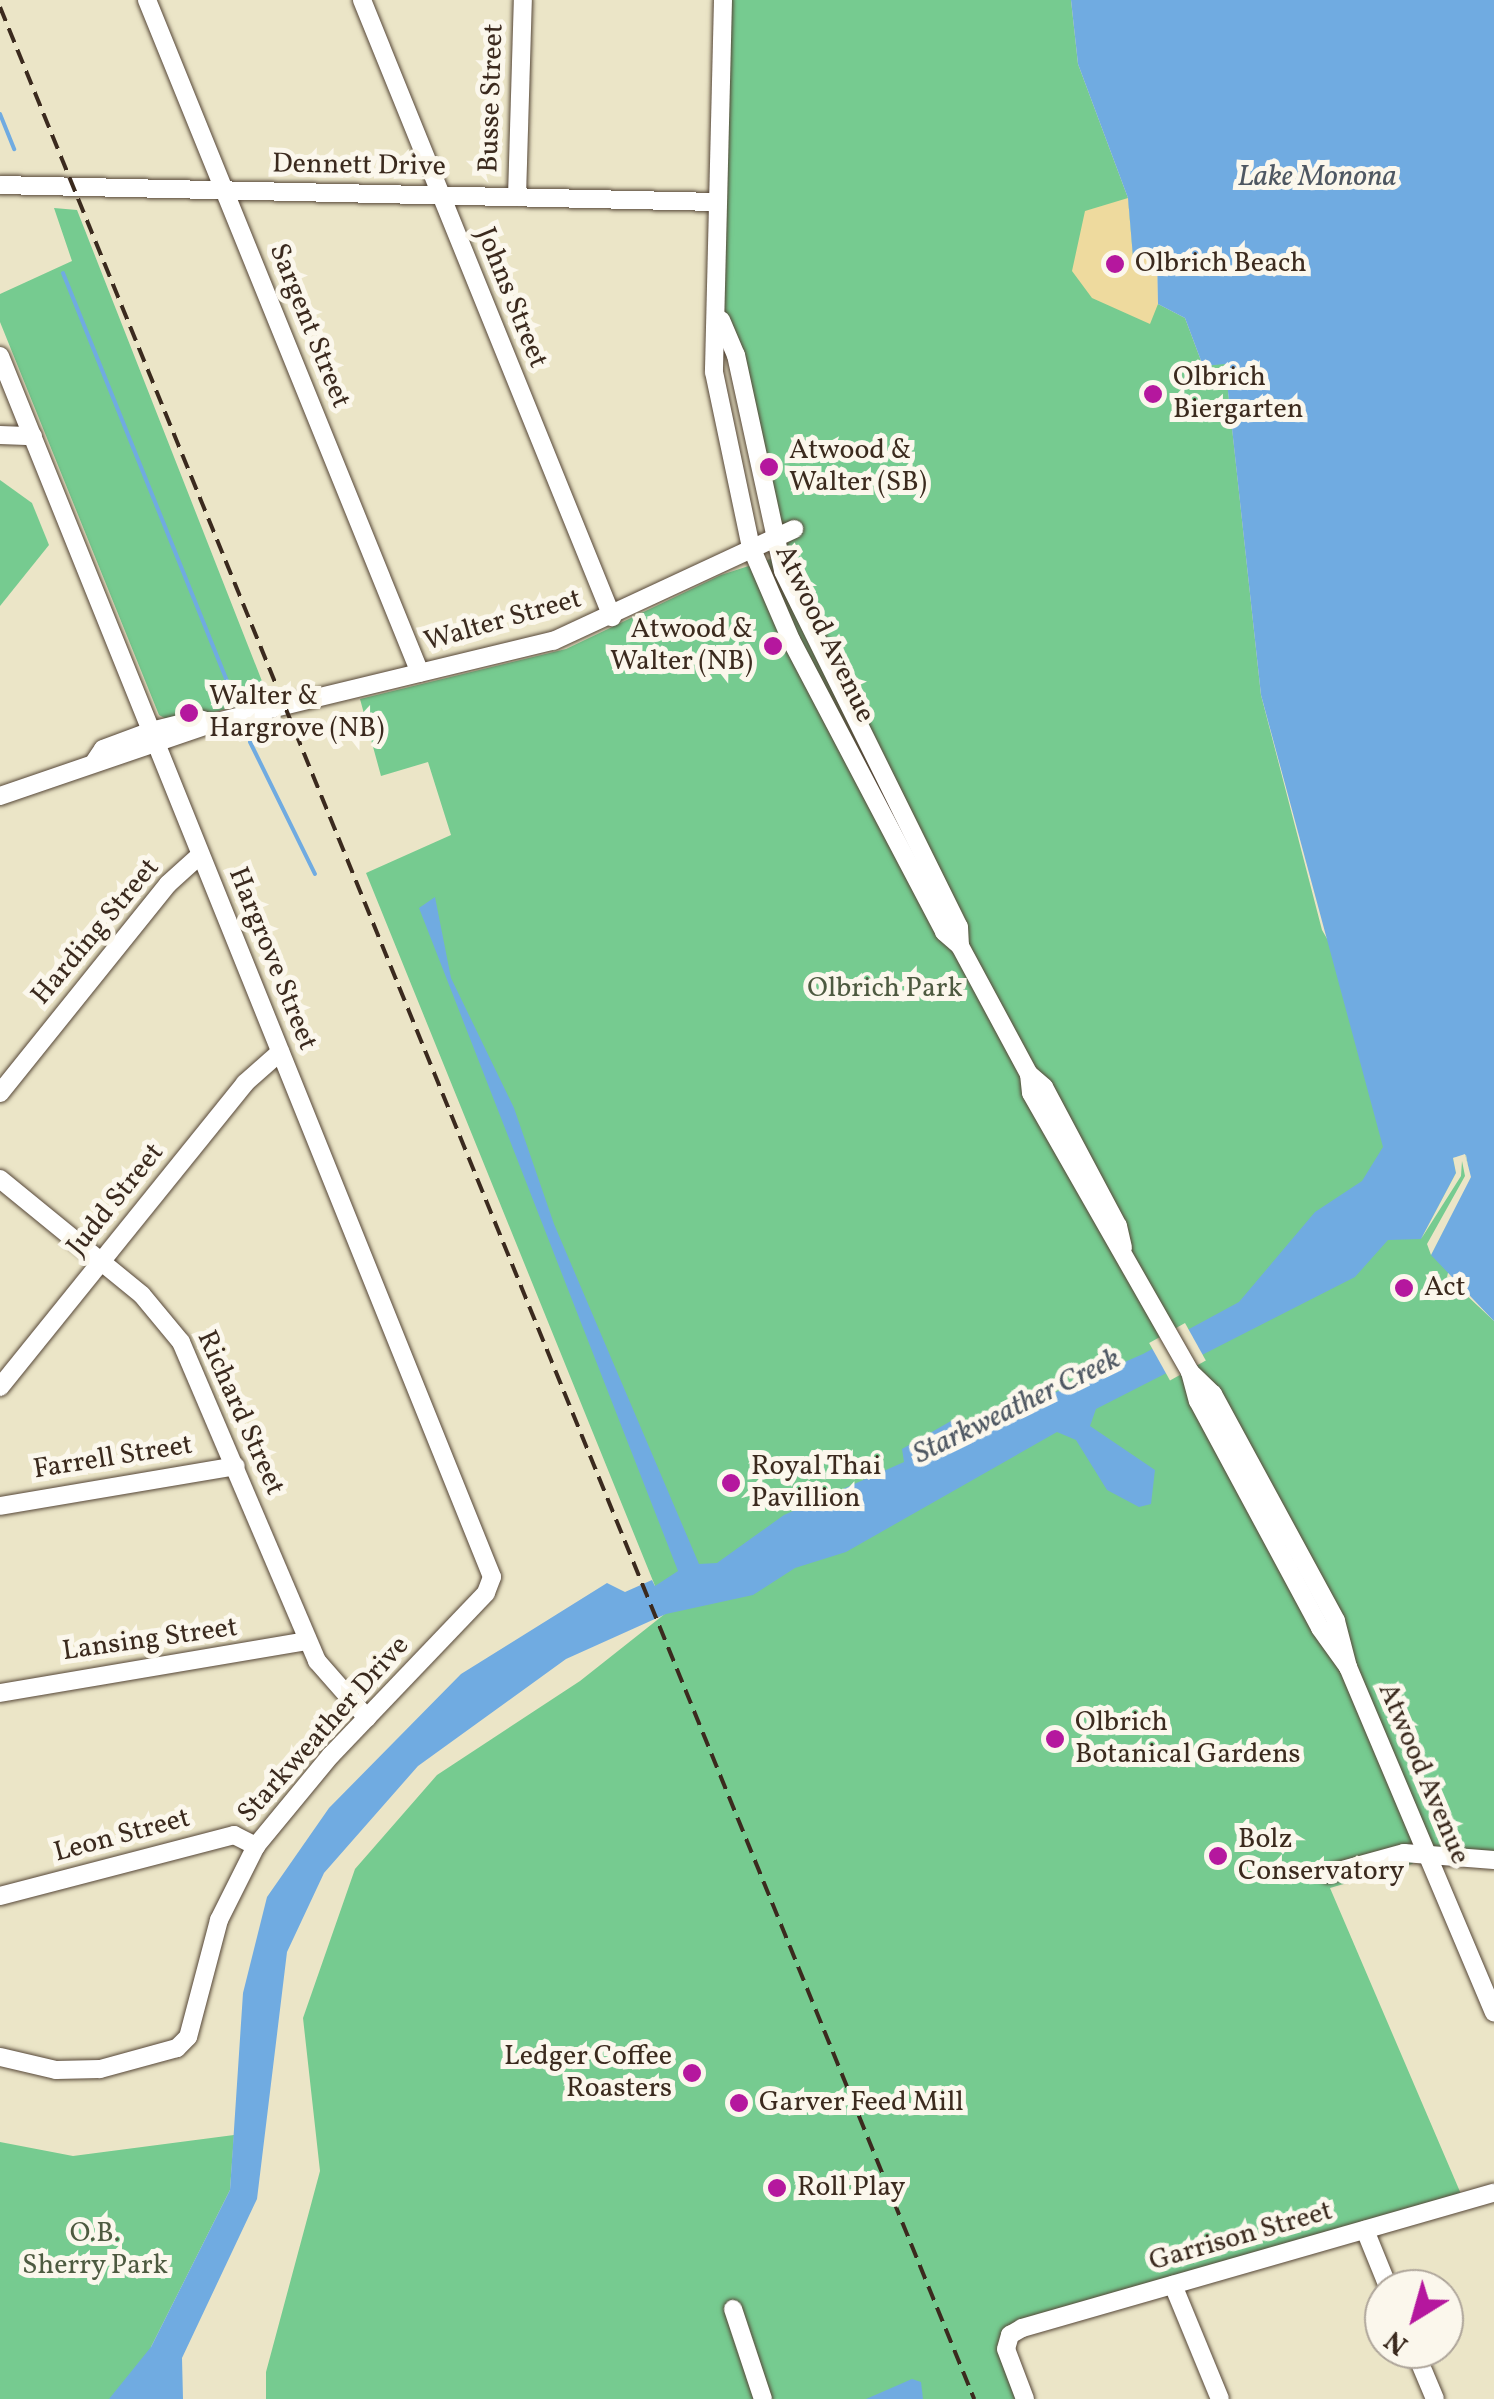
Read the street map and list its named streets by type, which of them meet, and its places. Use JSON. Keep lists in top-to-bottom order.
{
  "streets": {
    "street": [
      "Busse Street",
      "Dennett Drive",
      "Johns Street",
      "Sargent Street",
      "Walter Street",
      "Atwood Avenue",
      "Harding Street",
      "Hargrove Street",
      "Judd Street",
      "Richard Street",
      "Farrell Street",
      "Lansing Street",
      "Starkweather Drive",
      "Leon Street",
      "Garrison Street"
    ]
  },
  "crossings": [
    ["Busse Street", "Dennett Drive"],
    ["Dennett Drive", "Johns Street"],
    ["Dennett Drive", "Sargent Street"],
    ["Dennett Drive", "Atwood Avenue"],
    ["Johns Street", "Walter Street"],
    ["Sargent Street", "Walter Street"],
    ["Walter Street", "Atwood Avenue"],
    ["Walter Street", "Hargrove Street"],
    ["Harding Street", "Hargrove Street"],
    ["Hargrove Street", "Judd Street"],
    ["Hargrove Street", "Starkweather Drive"],
    ["Judd Street", "Richard Street"],
    ["Richard Street", "Farrell Street"],
    ["Richard Street", "Lansing Street"],
    ["Richard Street", "Starkweather Drive"],
    ["Starkweather Drive", "Leon Street"]
  ],
  "water": ["Lake Monona", "Starkweather Creek"],
  "parks": ["Olbrich Park", "O.B. Sherry Park"],
  "places": [
    "Olbrich Beach",
    "Olbrich Biergarten",
    "Atwood & Walter (SB)",
    "Atwood & Walter (NB)",
    "Walter & Hargrove (NB)",
    "Act",
    "Royal Thai Pavillion",
    "Olbrich Botanical Gardens",
    "Bolz Conservatory",
    "Ledger Coffee Roasters",
    "Garver Feed Mill",
    "Roll Play"
  ],
  "north": "bottom left"
}
